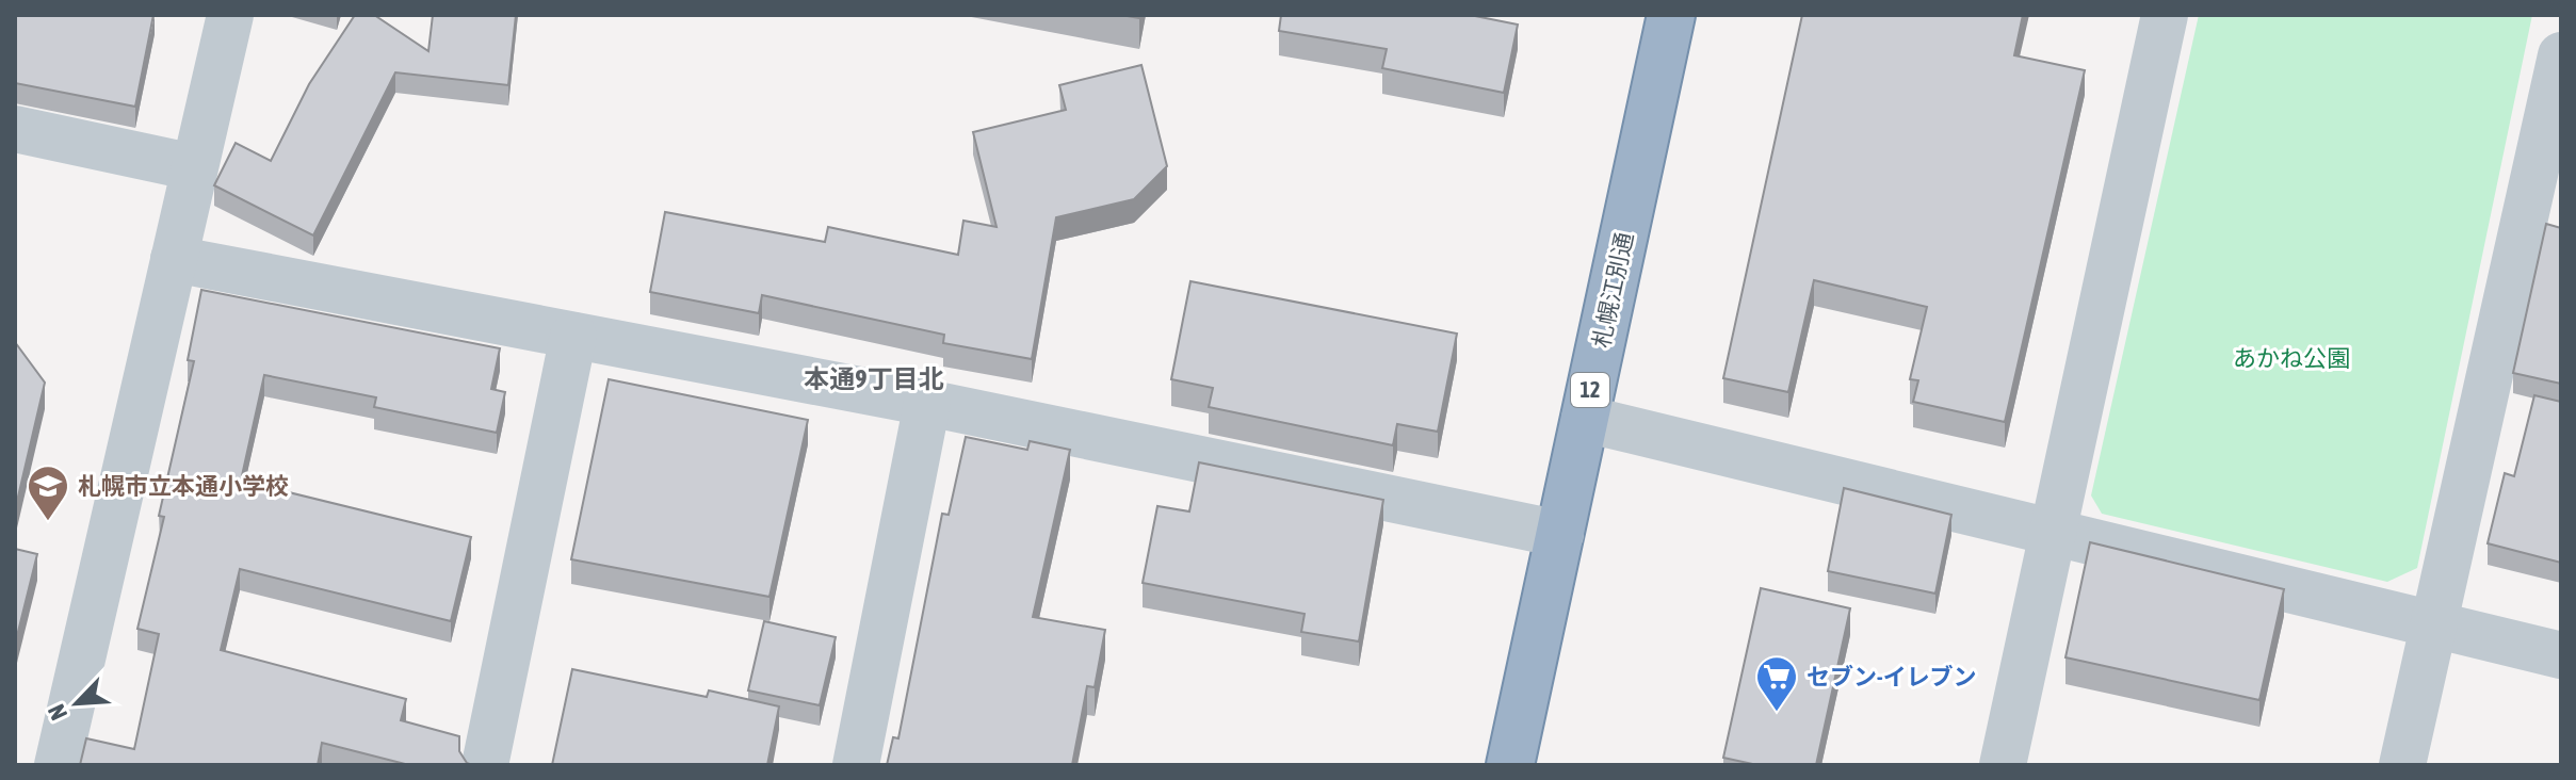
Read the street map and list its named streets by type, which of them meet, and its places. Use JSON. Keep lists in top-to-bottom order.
{
  "streets": {
    "highway": ["札幌江別通", "12"]
  },
  "districts": ["本通9丁目北"],
  "parks": ["あかね公園"],
  "places": {
    "school or university": ["札幌市立本通小学校"],
    "supermarket": ["セブン-イレブン"]
  },
  "north": "bottom left"
}
